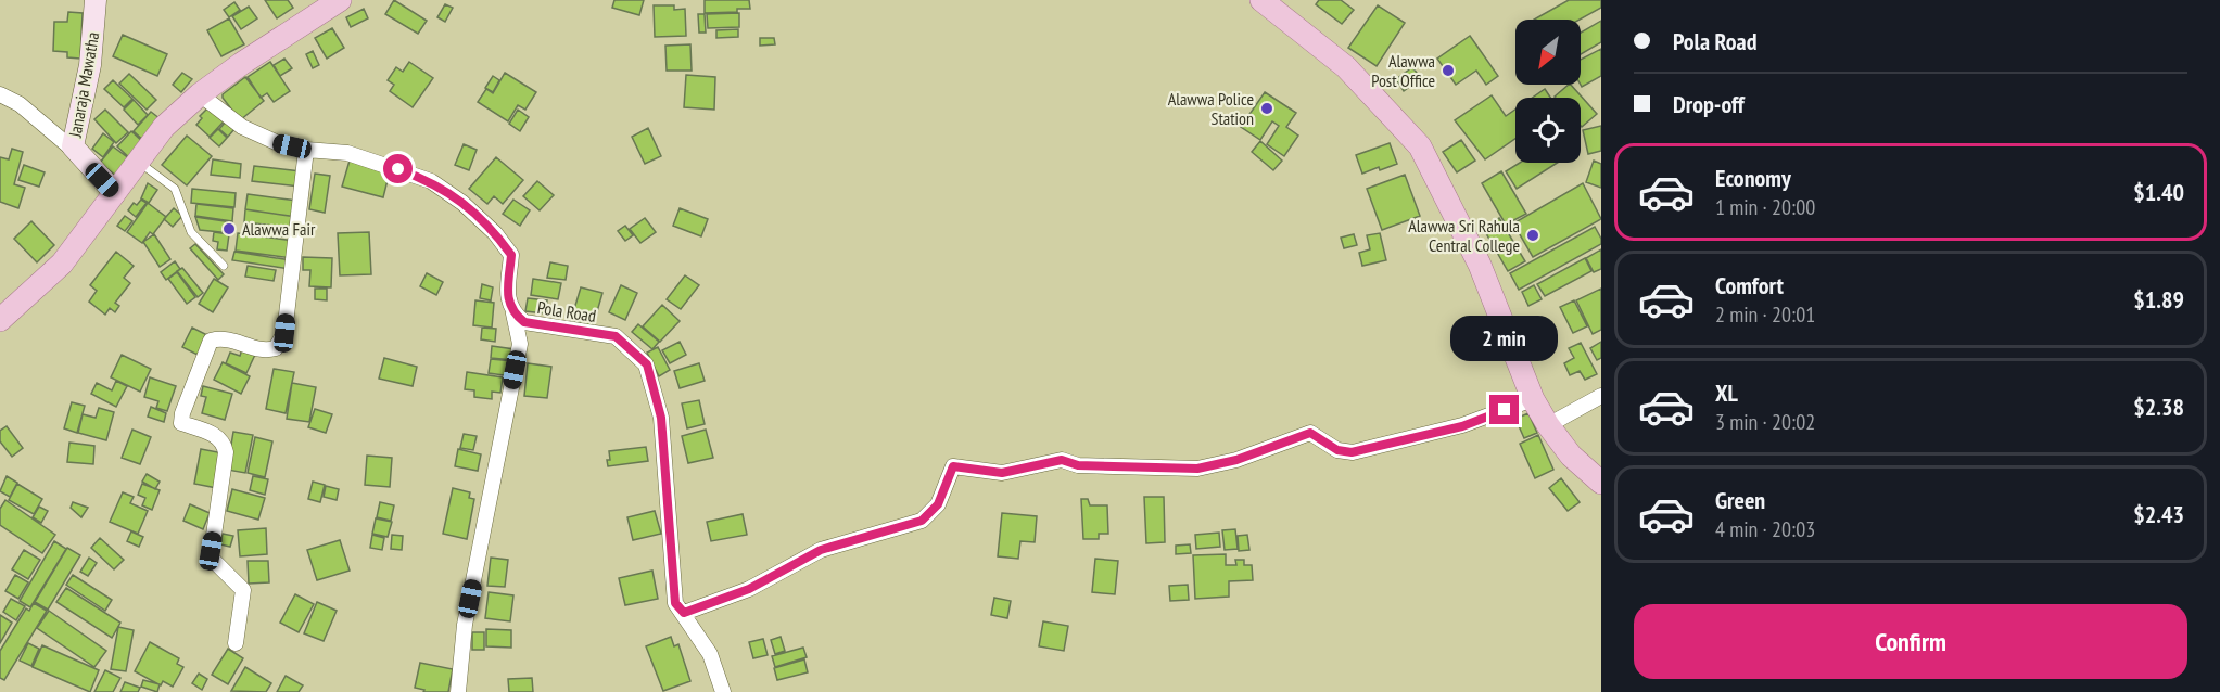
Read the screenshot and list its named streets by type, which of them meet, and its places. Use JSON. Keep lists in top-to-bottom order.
{
  "streets": {
    "street": ["Janaraja Mawatha", "Pola Road"]
  },
  "places": [
    "Alawwa Post Office",
    "Alawwa Police Station",
    "Alawwa Fair",
    "Alawwa Sri Rahula Central College"
  ],
  "north": "bottom left",
  "page": {
    "banner": ["Pola Road", "Drop-off"],
    "list": [
      {
        "name": "Economy",
        "note": "1 min · 20:00",
        "value": "$1.40"
      },
      {
        "name": "Comfort",
        "note": "2 min · 20:01",
        "value": "$1.89"
      },
      {
        "name": "XL",
        "note": "3 min · 20:02",
        "value": "$2.38"
      },
      {
        "name": "Green",
        "note": "4 min · 20:03",
        "value": "$2.43"
      }
    ],
    "bubble": "2 min",
    "buttons": "Confirm"
  }
}
